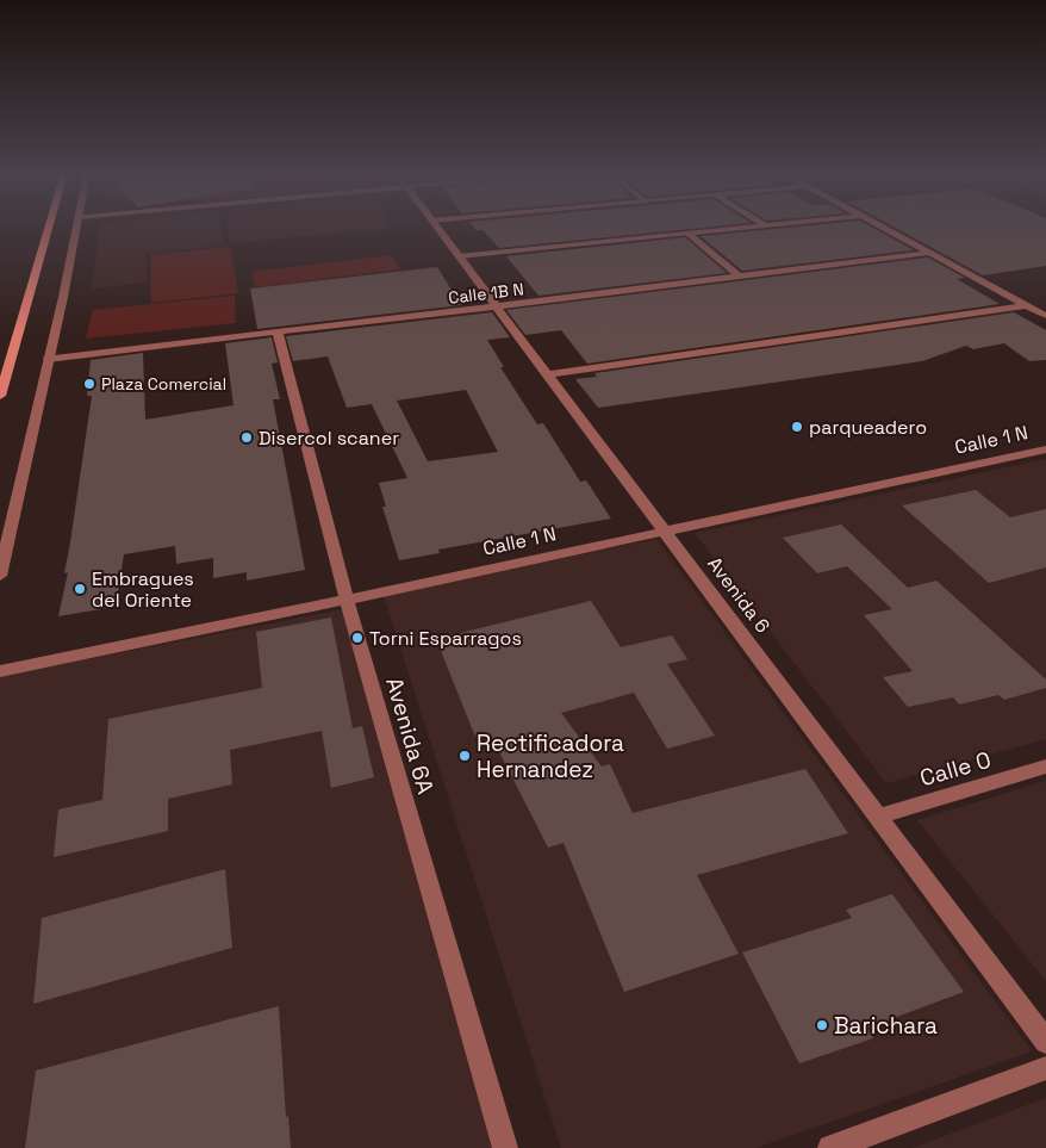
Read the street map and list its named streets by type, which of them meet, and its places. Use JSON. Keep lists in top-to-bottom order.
{
  "streets": {
    "street": [
      "Calle 1B N",
      "Calle 1 N",
      "Avenida 6",
      "Avenida 6A",
      "Calle 0"
    ]
  },
  "crossings": [
    ["Calle 1B N", "Avenida 6"],
    ["Calle 1B N", "Avenida 6A"],
    ["Calle 1 N", "Avenida 6"],
    ["Calle 1 N", "Avenida 6A"],
    ["Avenida 6", "Calle 0"]
  ],
  "places": [
    "Plaza Comercial",
    "parqueadero",
    "Disercol scaner",
    "Embragues del Oriente",
    "Torni Esparragos",
    "Rectificadora Hernandez",
    "Barichara"
  ]
}
